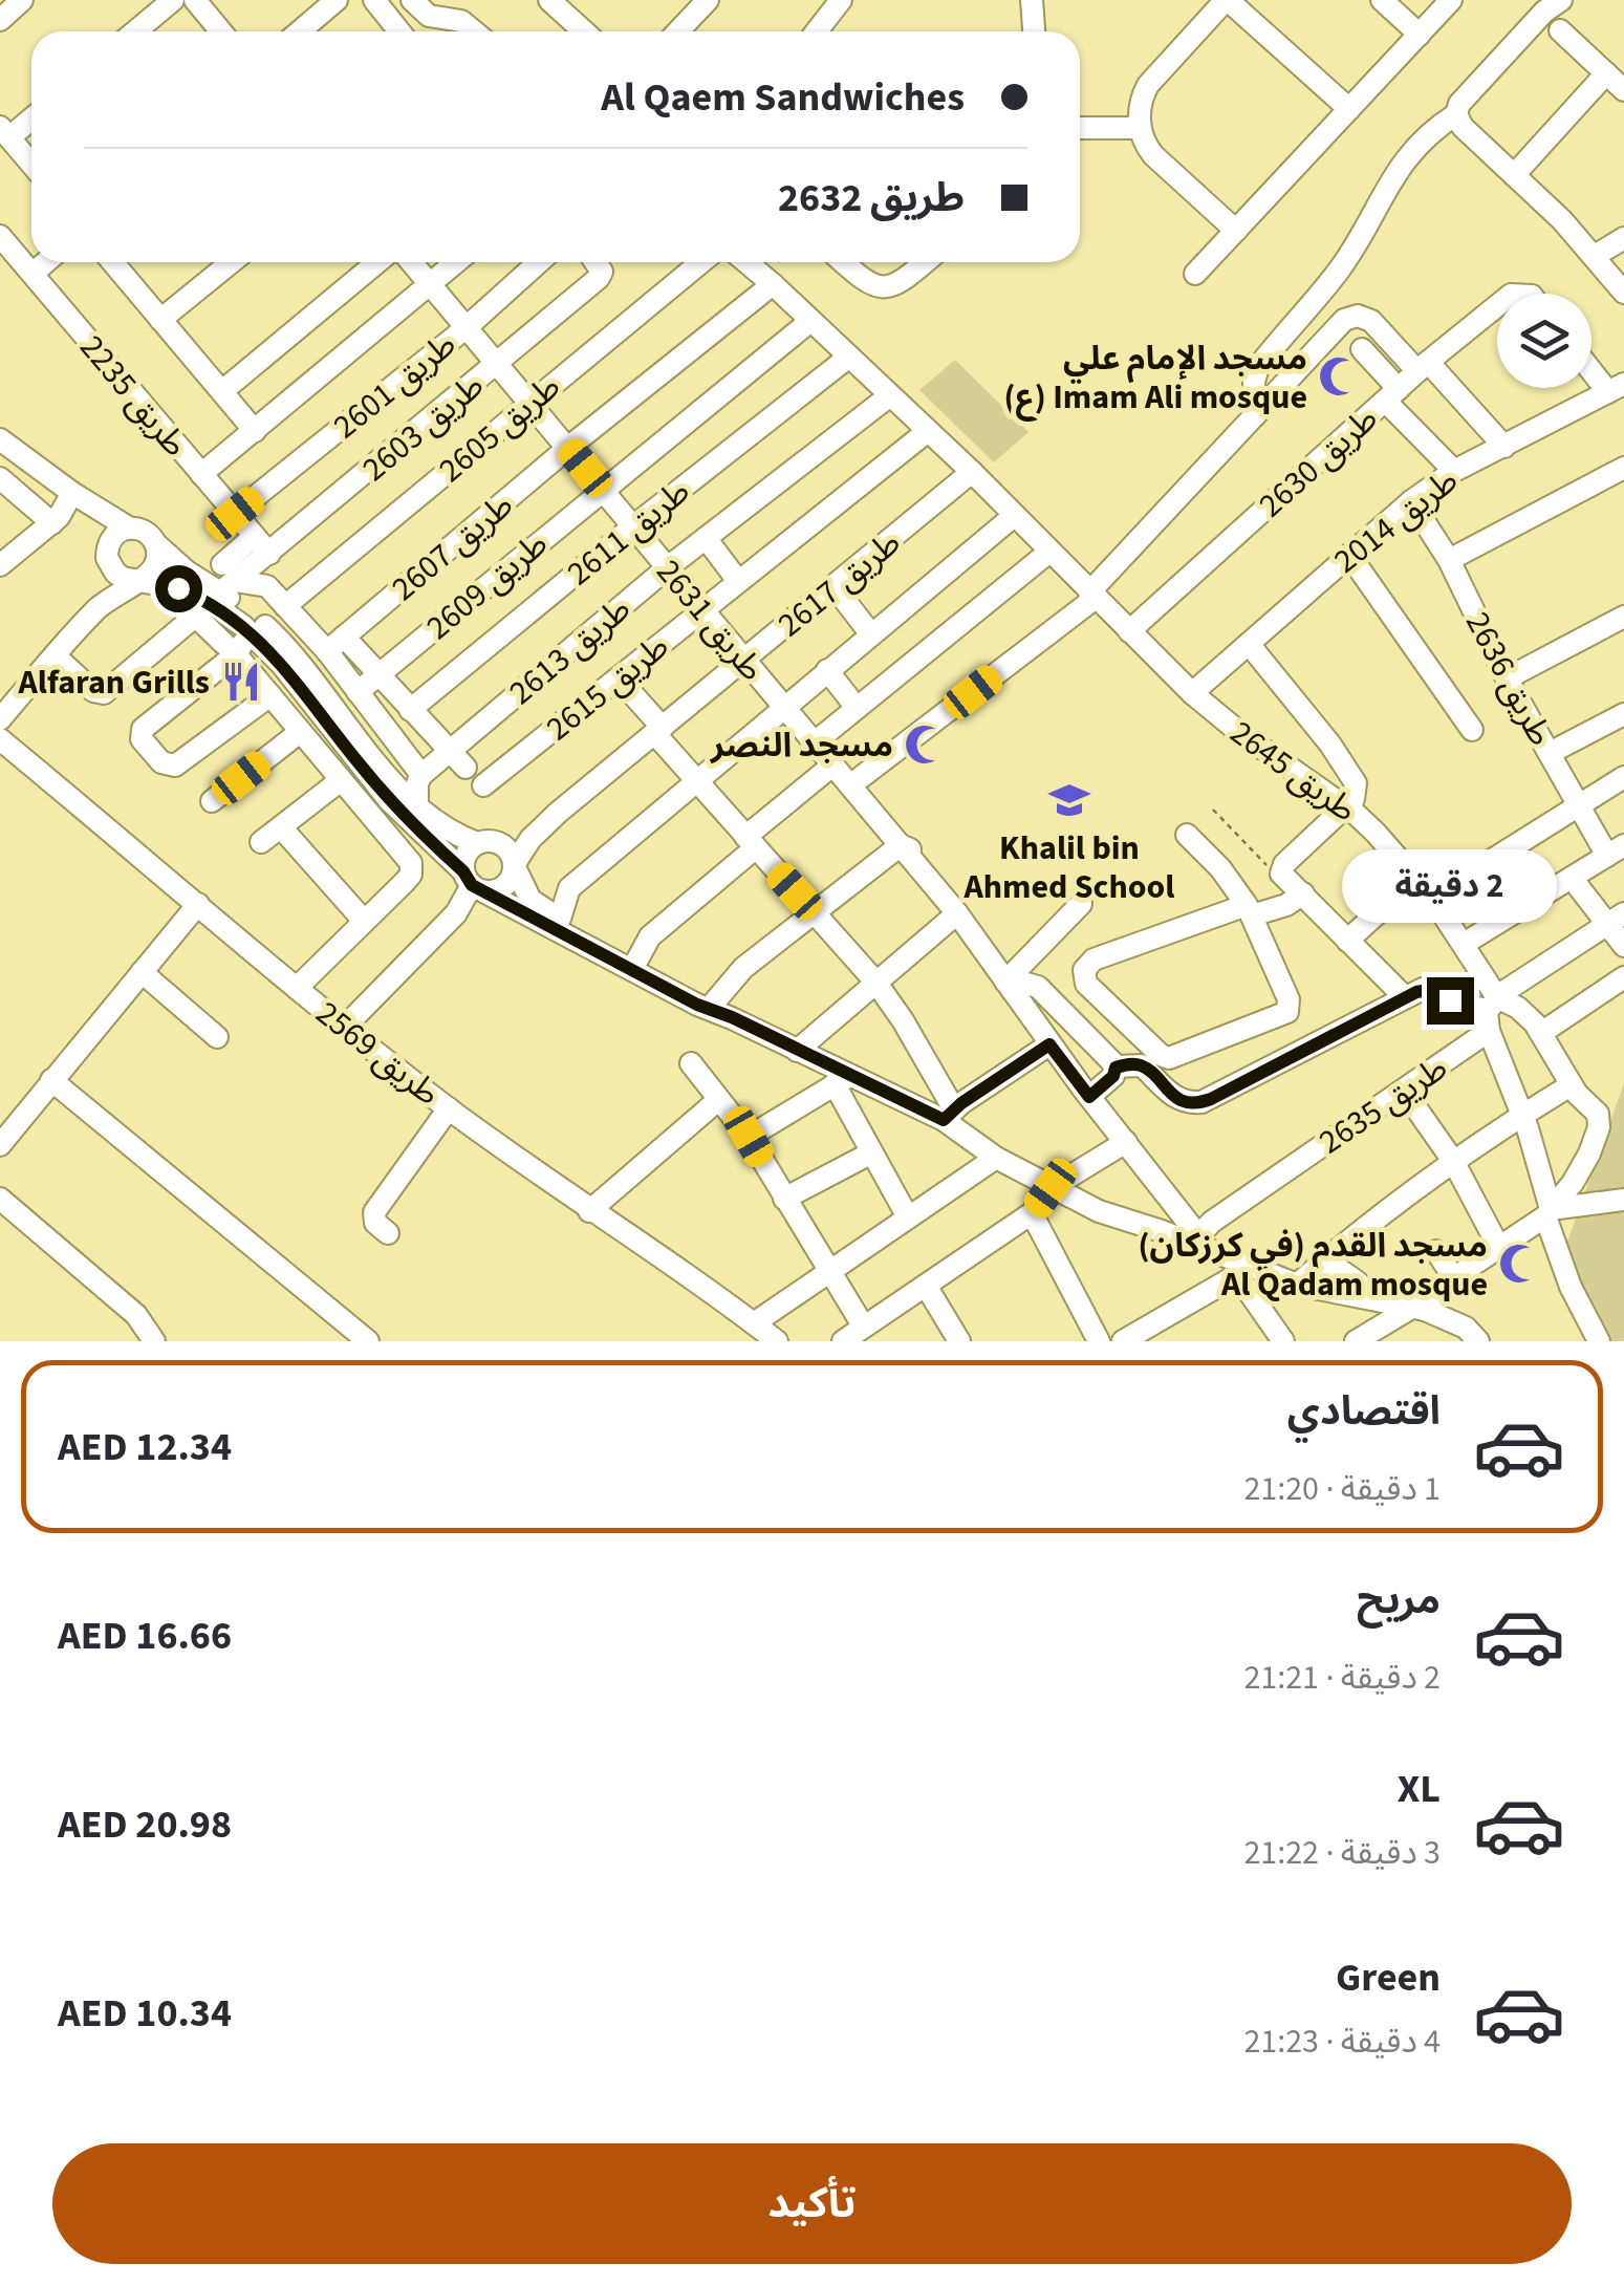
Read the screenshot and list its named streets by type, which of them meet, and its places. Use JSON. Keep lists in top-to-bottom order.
{
  "streets": {
    "street": [
      "طريق 2601",
      "طريق 2235",
      "طريق 2603",
      "طريق 2605",
      "طريق 2630",
      "طريق 2014",
      "طريق 2611",
      "طريق 2607",
      "طريق 2617",
      "طريق 2609",
      "طريق 2631",
      "طريق 2613",
      "طريق 2636",
      "طريق 2615",
      "طريق 2645",
      "طريق 2569",
      "طريق 2635"
    ]
  },
  "crossings": [
    ["طريق 2601", "طريق 2235"],
    ["طريق 2601", "طريق 2631"],
    ["طريق 2235", "طريق 2603"],
    ["طريق 2603", "طريق 2631"],
    ["طريق 2605", "طريق 2631"],
    ["طريق 2630", "طريق 2645"],
    ["طريق 2014", "طريق 2636"],
    ["طريق 2014", "طريق 2645"],
    ["طريق 2611", "طريق 2631"],
    ["طريق 2611", "طريق 2645"],
    ["طريق 2607", "طريق 2631"],
    ["طريق 2607", "طريق 2645"],
    ["طريق 2617", "طريق 2631"],
    ["طريق 2617", "طريق 2645"],
    ["طريق 2609", "طريق 2631"],
    ["طريق 2609", "طريق 2645"],
    ["طريق 2631", "طريق 2613"],
    ["طريق 2631", "طريق 2615"],
    ["طريق 2631", "طريق 2635"],
    ["طريق 2613", "طريق 2645"],
    ["طريق 2615", "طريق 2645"],
    ["طريق 2645", "طريق 2635"]
  ],
  "places": {
    "mosque": ["مسجد الإمام علي (ع) Imam Ali mosque", "مسجد النصر", "مسجد القدم (في كرزكان) Al Qadam mosque"],
    "restaurant": ["Alfaran Grills"],
    "school or university": ["Khalil bin Ahmed School"]
  },
  "page": {
    "banner": ["Al Qaem Sandwiches", "طريق 2632"],
    "bubble": "2 دقيقة",
    "list": [
      {
        "name": "اقتصادي",
        "note": "1 دقيقة · 21:20",
        "value": "AED 12.34"
      },
      {
        "name": "مريح",
        "note": "2 دقيقة · 21:21",
        "value": "AED 16.66"
      },
      {
        "name": "XL",
        "note": "3 دقيقة · 21:22",
        "value": "AED 20.98"
      },
      {
        "name": "Green",
        "note": "4 دقيقة · 21:23",
        "value": "AED 10.34"
      }
    ],
    "buttons": "تأكيد"
  }
}
